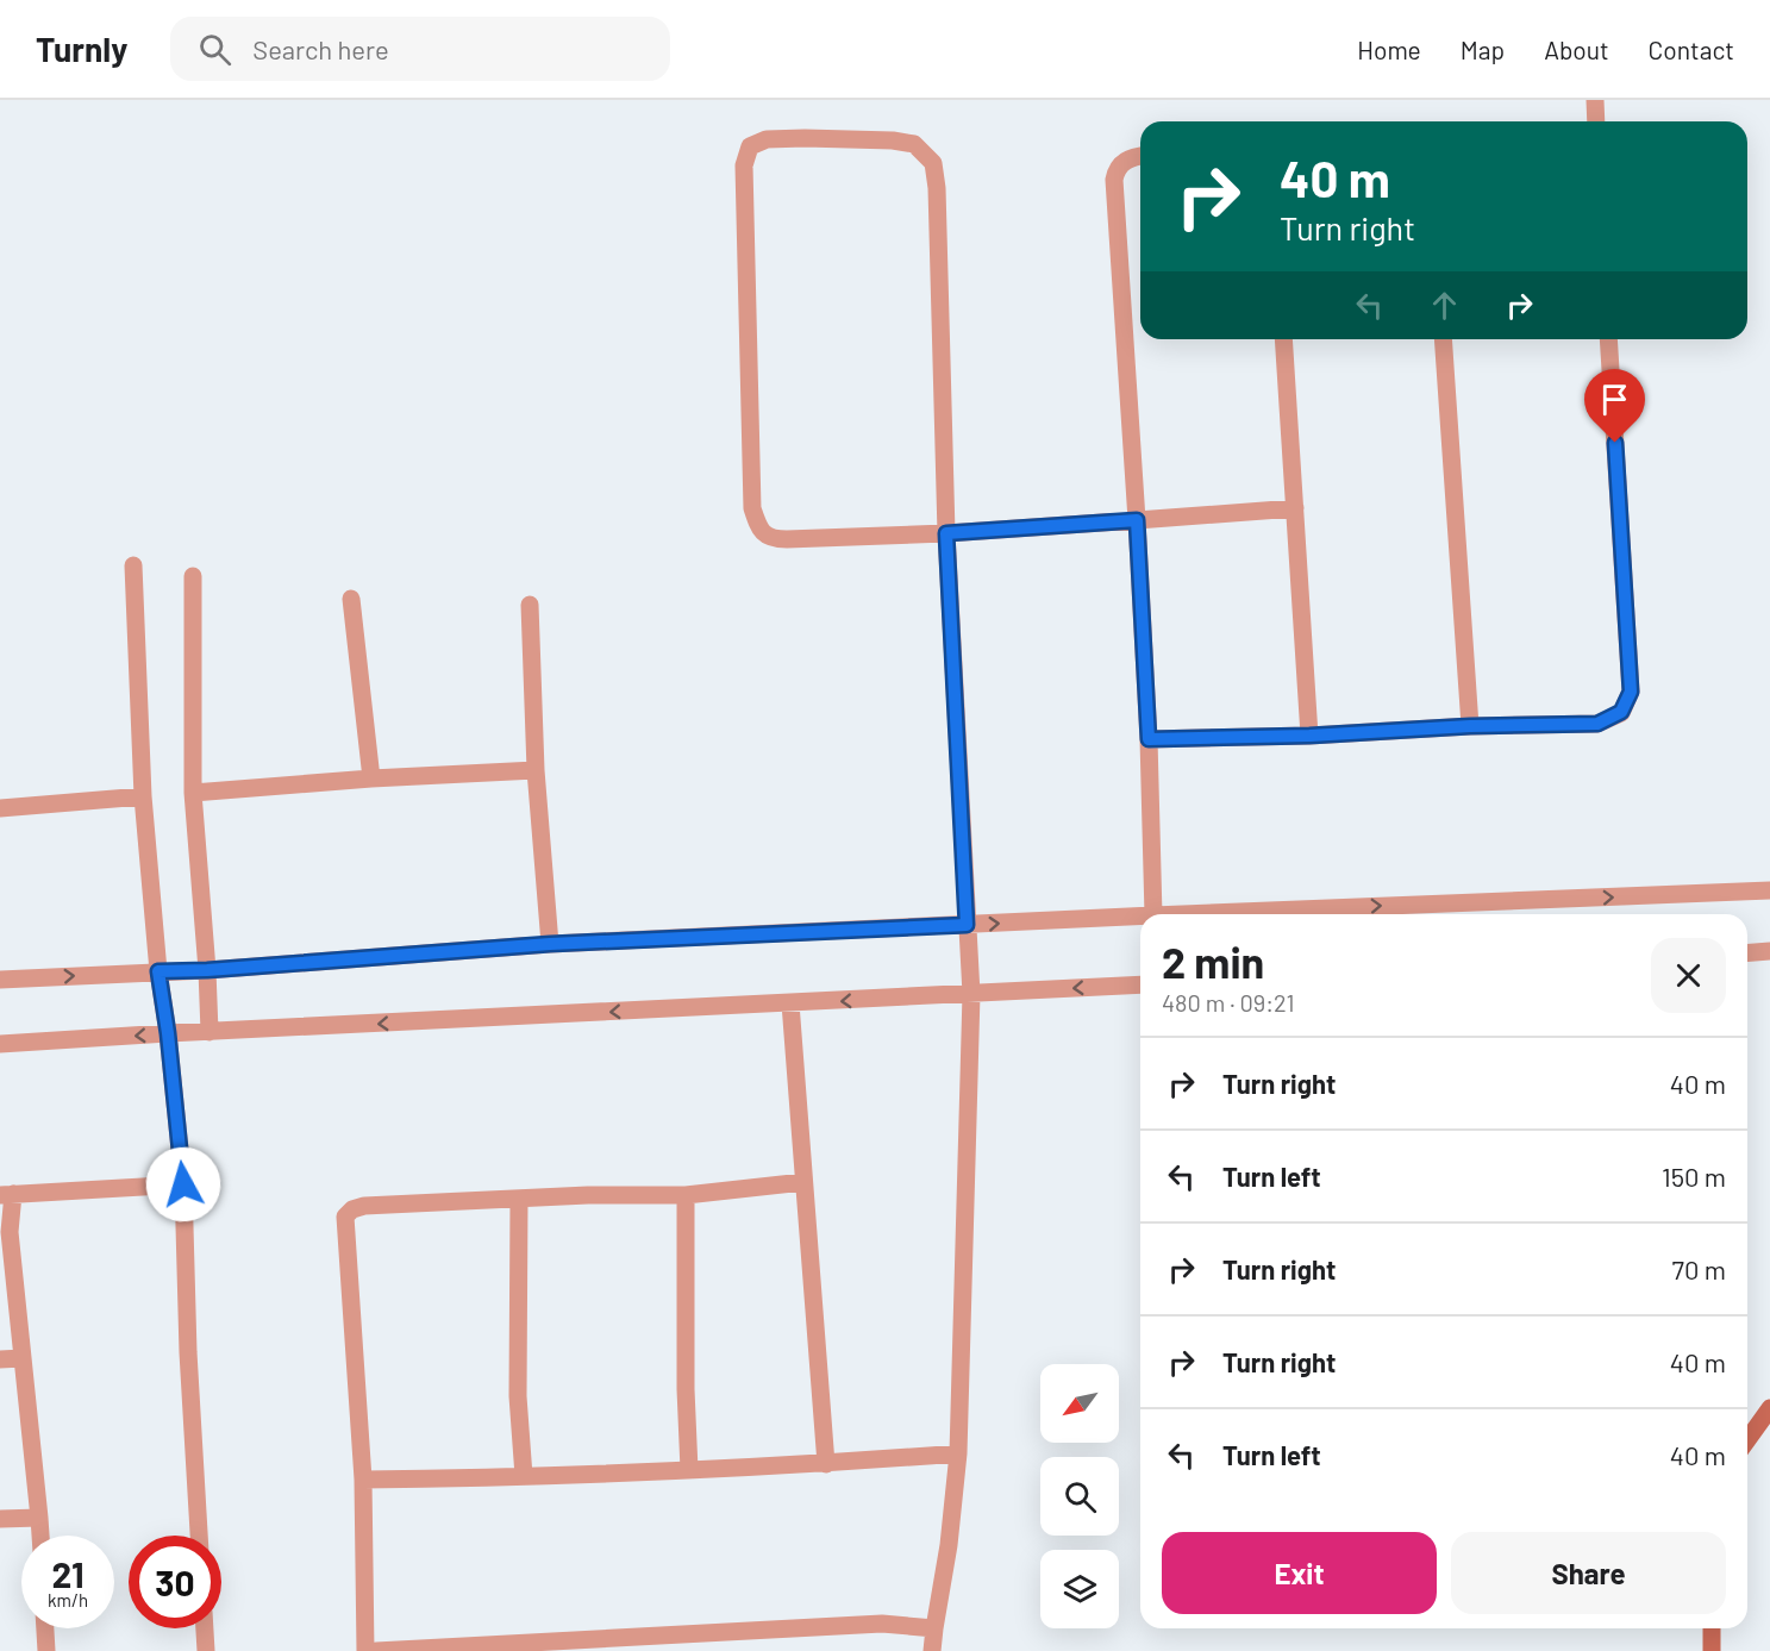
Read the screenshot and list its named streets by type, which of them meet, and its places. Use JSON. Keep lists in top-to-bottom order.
{
  "north": "bottom left",
  "page": {
    "header": "Turnly",
    "search": "Search here",
    "nav": [
      "Home",
      "Map",
      "About",
      "Contact"
    ],
    "turn": ["40 m", "Turn right"],
    "heading": ["2 min", "480 m · 09:21"],
    "list": [
      {
        "name": "Turn right",
        "value": "40 m"
      },
      {
        "name": "Turn left",
        "value": "150 m"
      },
      {
        "name": "Turn right",
        "value": "70 m"
      },
      {
        "name": "Turn right",
        "value": "40 m"
      },
      {
        "name": "Turn left",
        "value": "40 m"
      }
    ],
    "buttons": ["Exit", "Share"],
    "speed": "21 km/h",
    "limit": "30"
  }
}
